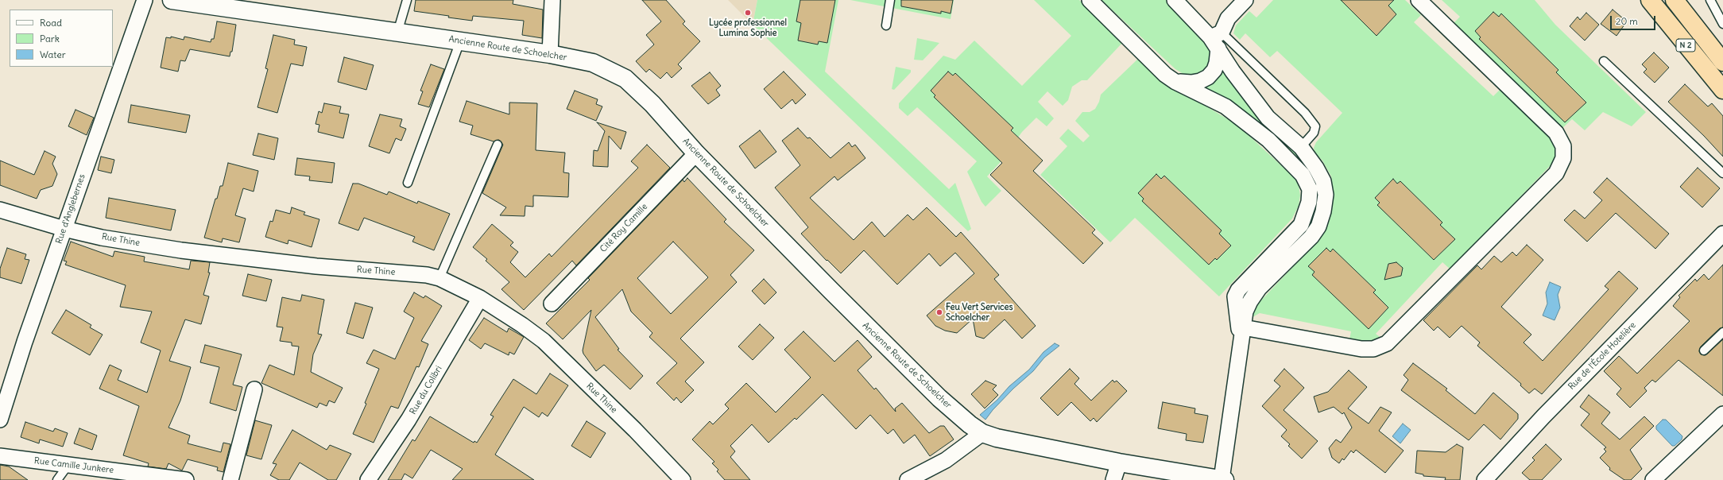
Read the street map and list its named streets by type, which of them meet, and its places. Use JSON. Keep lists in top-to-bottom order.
{
  "streets": {
    "highway": ["N 2"],
    "main road": ["Ancienne Route de Schoelcher"],
    "street": [
      "Rue d'Anglebernes",
      "Cité Roy Camille",
      "Rue Thine",
      "Rue de l'École Hotelière",
      "Rue du Colibri",
      "Rue Camille Junkere"
    ]
  },
  "crossings": [
    ["Ancienne Route de Schoelcher", "Cité Roy Camille"],
    ["Rue d'Anglebernes", "Rue Thine"],
    ["Rue Thine", "Rue du Colibri"]
  ],
  "places": ["Lycée professionnel Lumina Sophie", "Feu Vert Services Schoelcher"],
  "legend": ["Road", "Park", "Water"],
  "scale_bar": "20 m"
}
